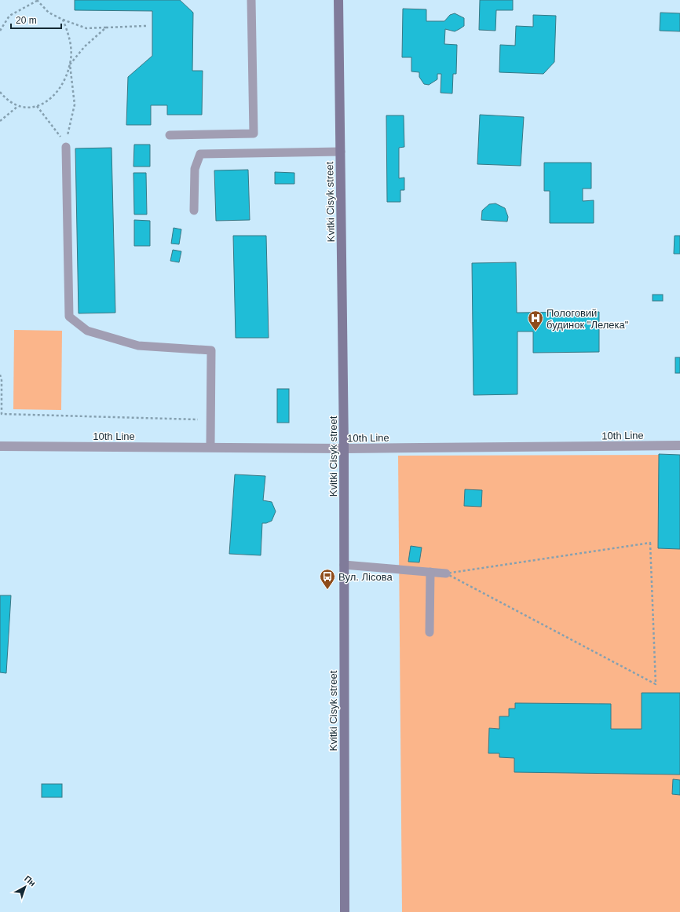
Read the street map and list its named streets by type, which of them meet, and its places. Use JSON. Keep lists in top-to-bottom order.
{
  "streets": {
    "street": ["Kvitki Cisyk street", "10th Line"]
  },
  "crossings": [
    ["Kvitki Cisyk street", "10th Line"]
  ],
  "places": {
    "hospital": ["Пологовий будинок \"Лелека\""],
    "bus stop": ["Вул. Лісова"]
  },
  "scale_bar": "20 m",
  "north": "top right"
}
